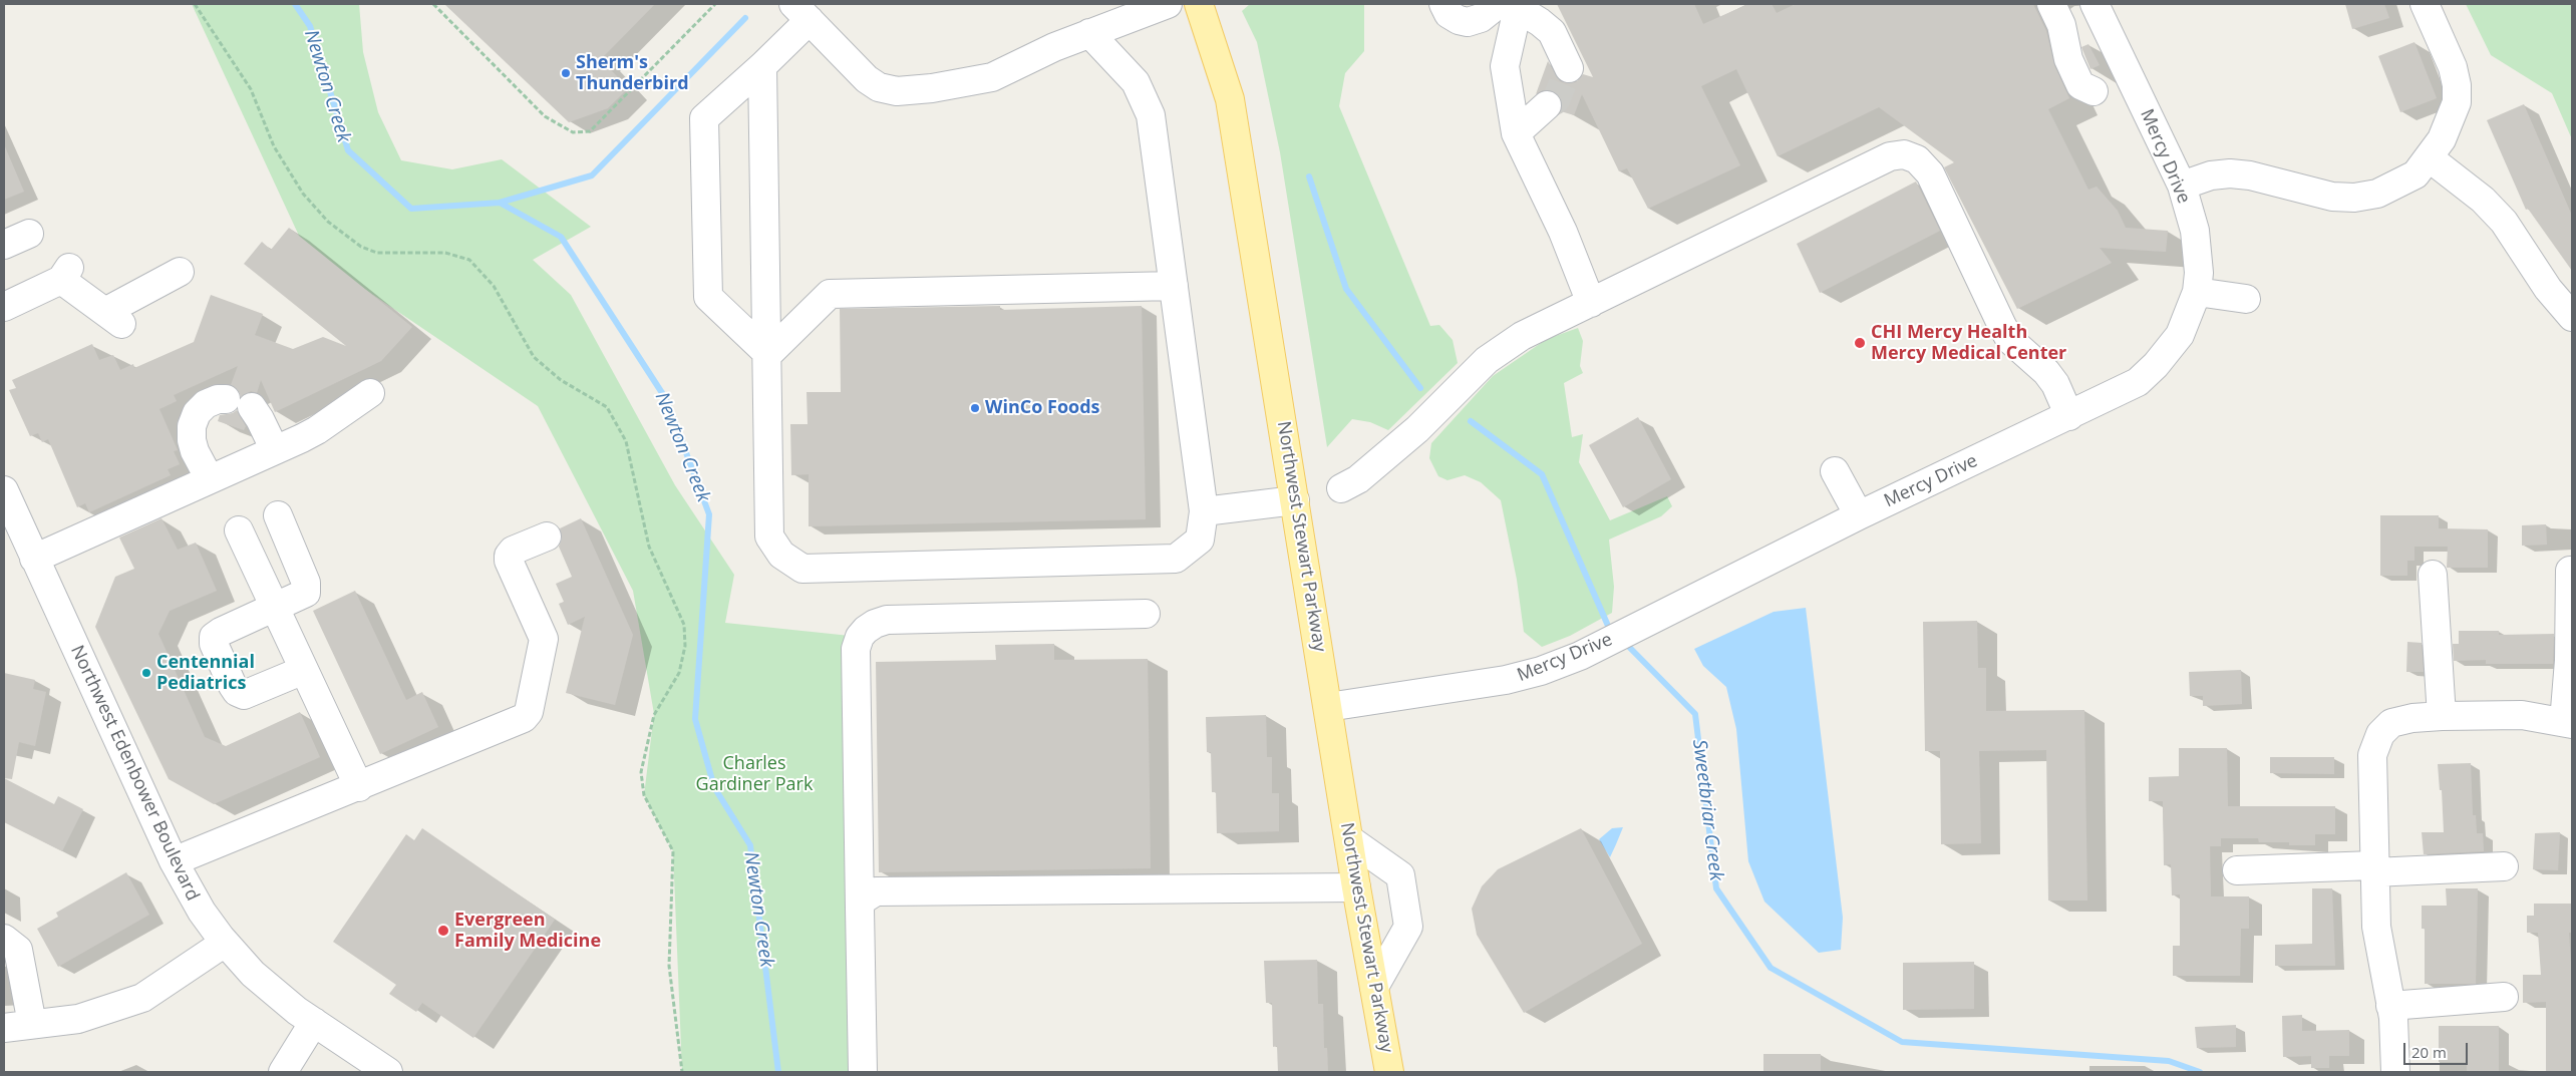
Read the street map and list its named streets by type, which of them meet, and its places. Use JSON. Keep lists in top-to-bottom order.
{
  "streets": {
    "main road": ["Northwest Stewart Parkway"],
    "street": ["Mercy Drive", "Northwest Edenbower Boulevard"]
  },
  "crossings": [
    ["Mercy Drive", "Northwest Stewart Parkway"]
  ],
  "water": ["Newton Creek", "Sweetbriar Creek"],
  "parks": ["Charles Gardiner Park"],
  "places": [
    "Sherm's Thunderbird",
    "CHI Mercy Health Mercy Medical Center",
    "WinCo Foods",
    "Centennial Pediatrics",
    "Evergreen Family Medicine"
  ],
  "scale_bar": "20 m"
}
